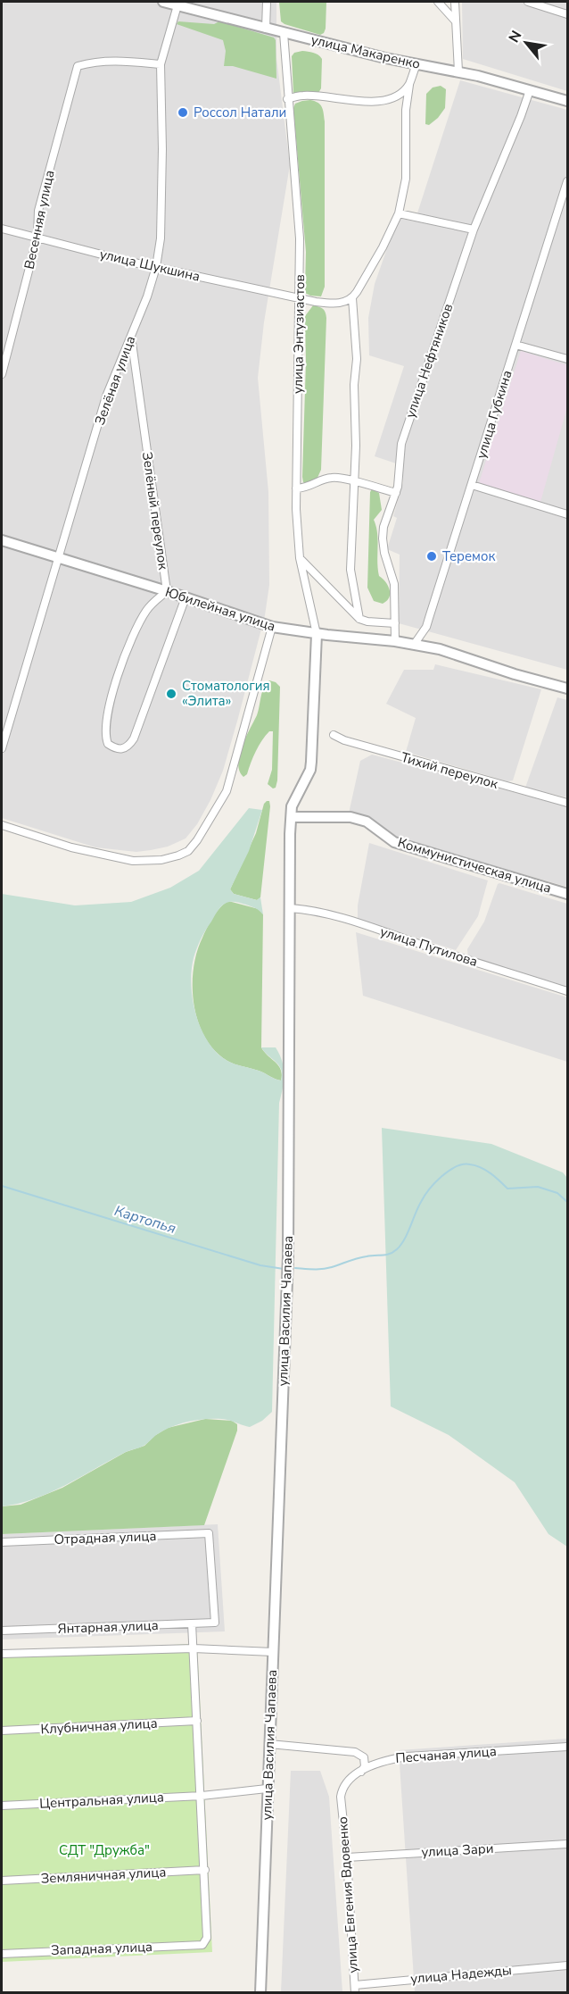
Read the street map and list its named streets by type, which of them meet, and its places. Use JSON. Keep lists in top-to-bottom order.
{
  "streets": {
    "street": [
      "улица Макаренко",
      "Весенняя улица",
      "улица Шукшина",
      "улица Энтузиастов",
      "улица Нефтяников",
      "Зелёная улица",
      "улица Губкина",
      "Зелёный переулок",
      "Юбилейная улица",
      "Тихий переулок",
      "Коммунистическая улица",
      "улица Путилова",
      "улица Василия Чапаева",
      "Отрадная улица",
      "Янтарная улица",
      "Клубничная улица",
      "Песчаная улица",
      "Центральная улица",
      "улица Зари",
      "Земляничная улица",
      "улица Евгения Вдовенко",
      "Западная улица",
      "улица Надежды"
    ]
  },
  "crossings": [
    ["улица Макаренко", "улица Энтузиастов"],
    ["улица Макаренко", "улица Нефтяников"],
    ["улица Макаренко", "Зелёная улица"],
    ["Весенняя улица", "улица Шукшина"],
    ["Весенняя улица", "Зелёная улица"],
    ["улица Шукшина", "улица Энтузиастов"],
    ["улица Шукшина", "Зелёная улица"],
    ["улица Энтузиастов", "Юбилейная улица"],
    ["улица Энтузиастов", "улица Василия Чапаева"],
    ["улица Нефтяников", "Юбилейная улица"],
    ["Зелёная улица", "Зелёный переулок"],
    ["Зелёная улица", "Юбилейная улица"],
    ["улица Губкина", "Юбилейная улица"],
    ["Зелёный переулок", "Юбилейная улица"],
    ["Юбилейная улица", "улица Василия Чапаева"],
    ["Коммунистическая улица", "улица Василия Чапаева"],
    ["улица Путилова", "улица Василия Чапаева"],
    ["улица Василия Чапаева", "Янтарная улица"],
    ["улица Василия Чапаева", "Центральная улица"],
    ["Отрадная улица", "Янтарная улица"],
    ["Песчаная улица", "улица Евгения Вдовенко"],
    ["улица Зари", "улица Евгения Вдовенко"],
    ["Земляничная улица", "Западная улица"],
    ["улица Евгения Вдовенко", "улица Надежды"]
  ],
  "water": ["Картопья"],
  "parks": ["СДТ \"Дружба\""],
  "places": ["Россол Натали", "Теремок", "Стоматология «Элита»"],
  "north": "top left"
}
